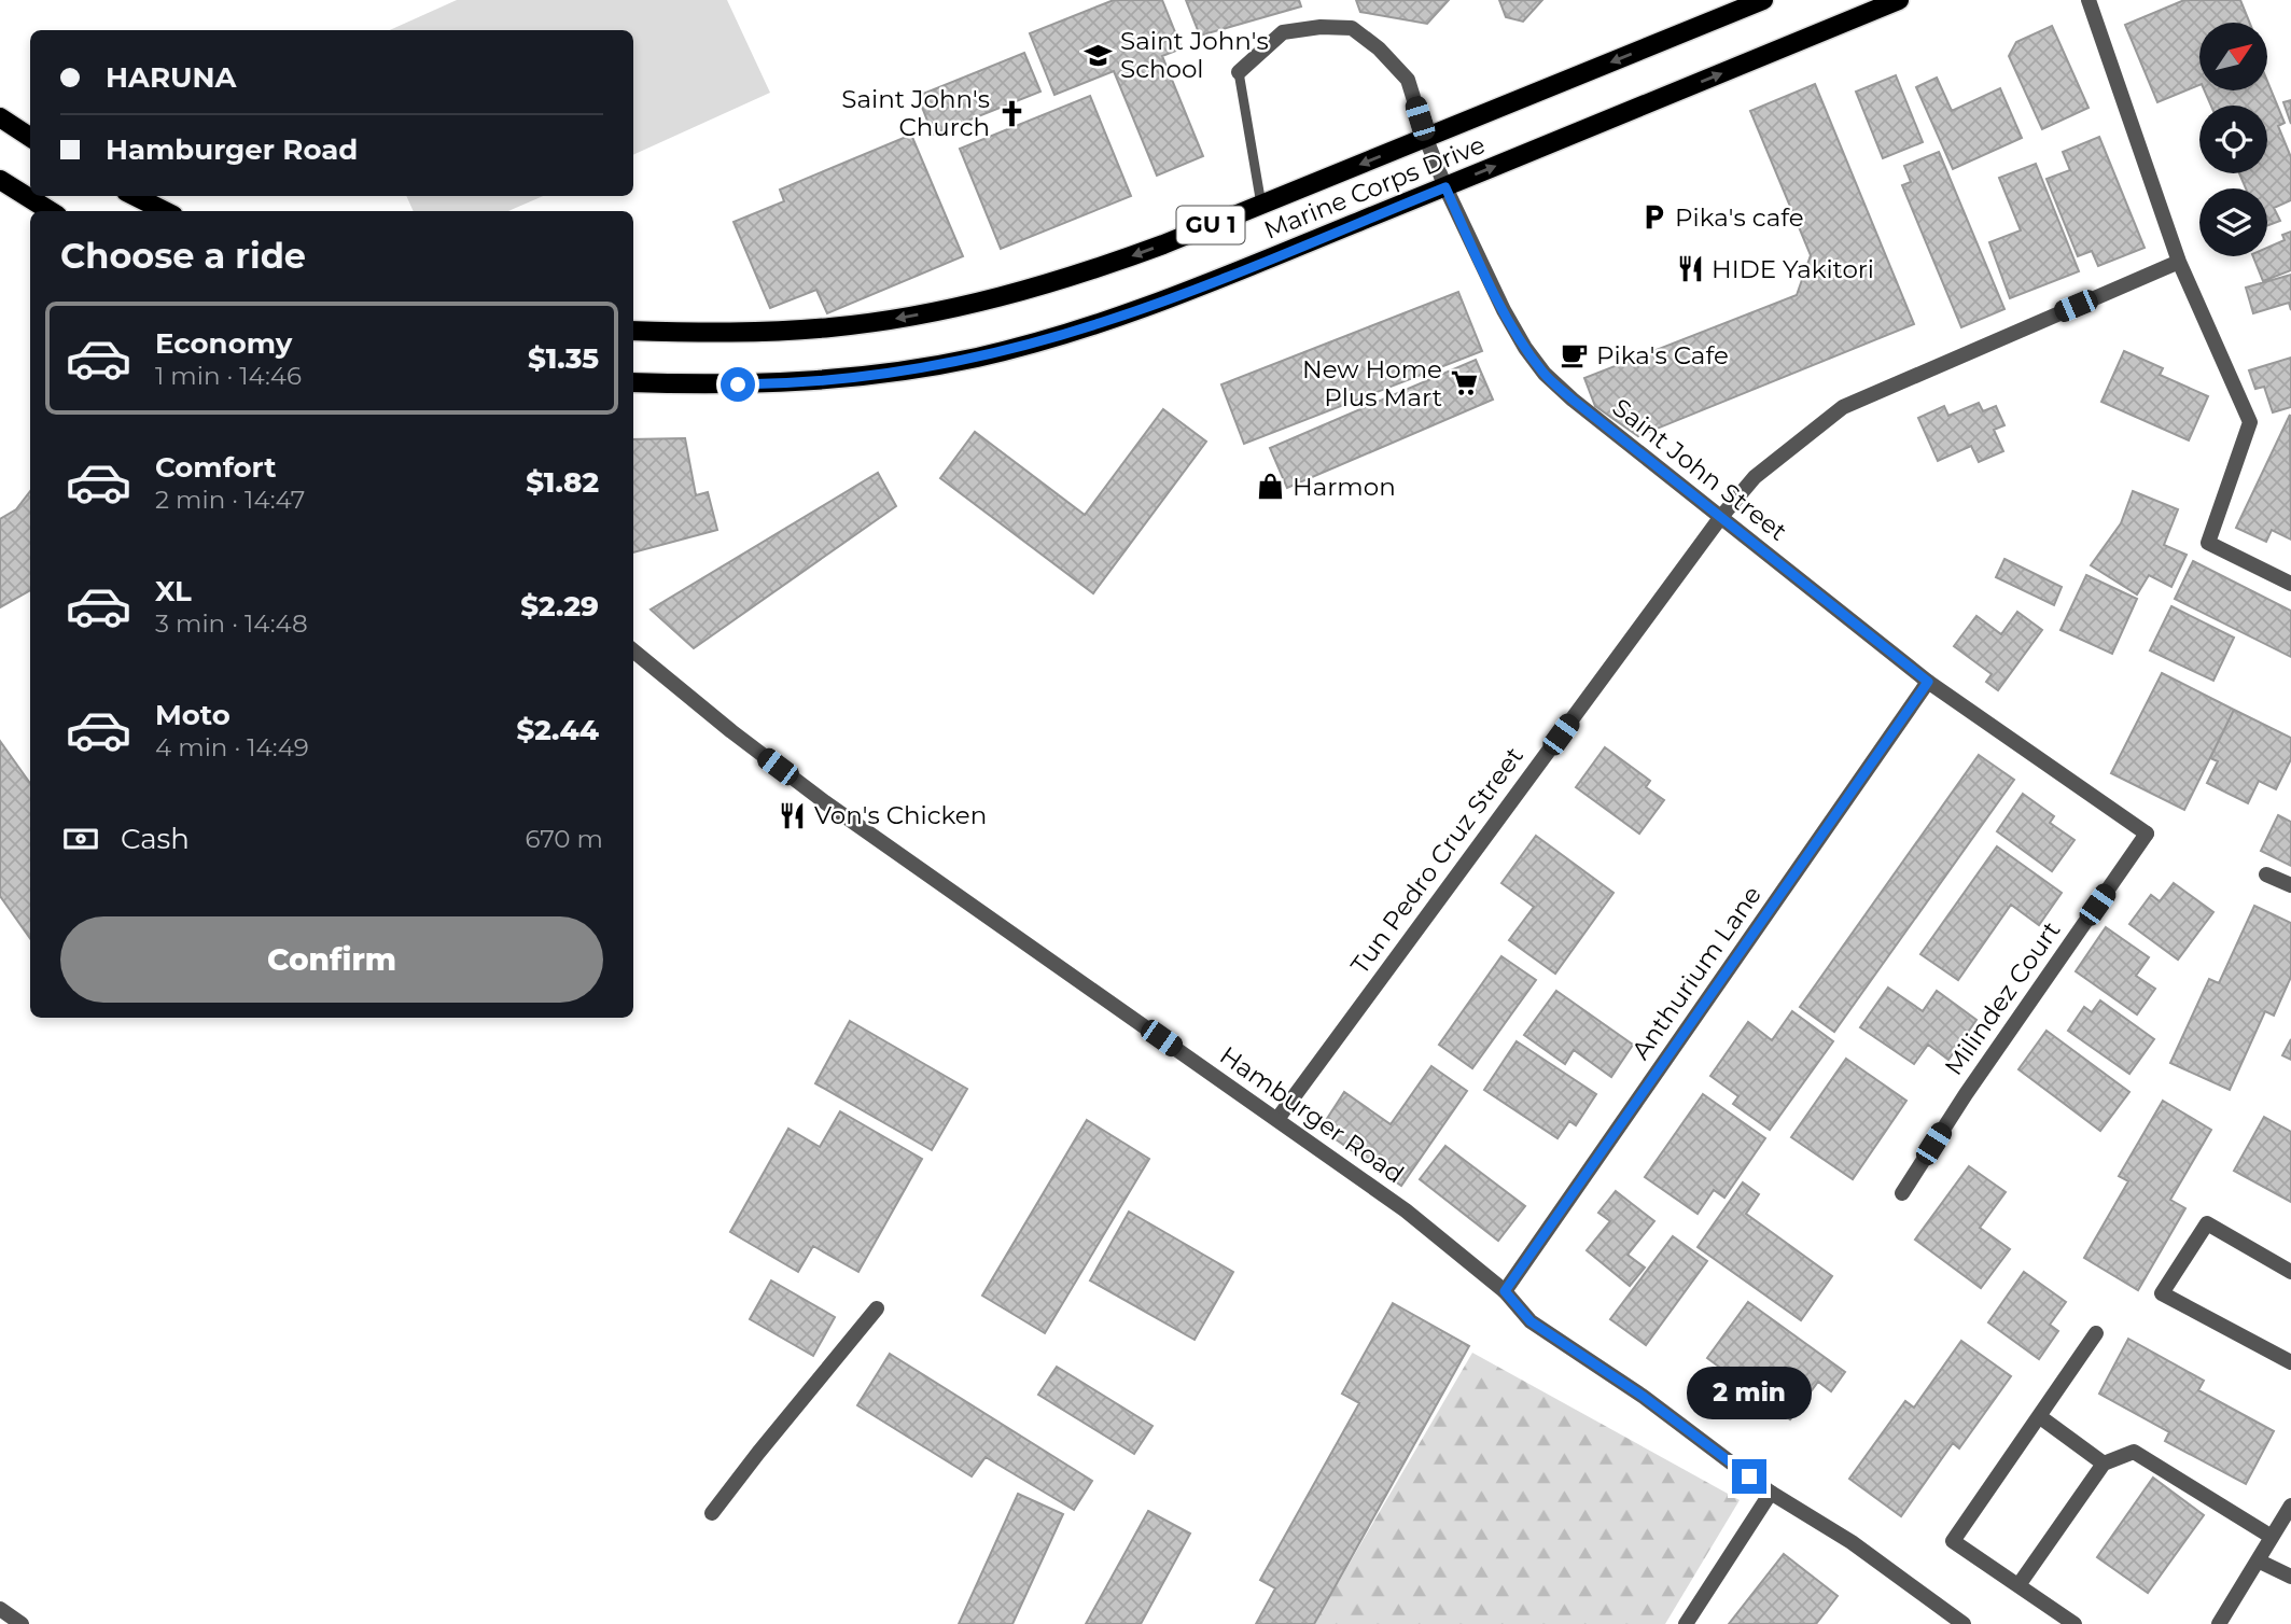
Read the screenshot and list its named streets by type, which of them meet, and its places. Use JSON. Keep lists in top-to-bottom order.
{
  "streets": {
    "main road": ["Marine Corps Drive", "GU 1"],
    "street": [
      "Saint John Street",
      "Tun Pedro Cruz Street",
      "Anthurium Lane",
      "Milindez Court",
      "Hamburger Road"
    ]
  },
  "crossings": [
    ["Marine Corps Drive", "Saint John Street"],
    ["GU 1", "Saint John Street"],
    ["Saint John Street", "Tun Pedro Cruz Street"],
    ["Saint John Street", "Anthurium Lane"],
    ["Saint John Street", "Milindez Court"],
    ["Tun Pedro Cruz Street", "Hamburger Road"],
    ["Anthurium Lane", "Hamburger Road"]
  ],
  "places": {
    "school or university": ["Saint John's School"],
    "church": ["Saint John's Church"],
    "parking": ["Pika's cafe"],
    "restaurant": ["HIDE Yakitori", "Von's Chicken"],
    "cafe": ["Pika's Cafe"],
    "supermarket": ["New Home Plus Mart"],
    "shop": ["Harmon"]
  },
  "north": "top right",
  "page": {
    "banner": ["HARUNA", "Hamburger Road"],
    "heading": "Choose a ride",
    "list": [
      {
        "name": "Economy",
        "note": "1 min · 14:46",
        "value": "$1.35"
      },
      {
        "name": "Comfort",
        "note": "2 min · 14:47",
        "value": "$1.82"
      },
      {
        "name": "XL",
        "note": "3 min · 14:48",
        "value": "$2.29"
      },
      {
        "name": "Moto",
        "note": "4 min · 14:49",
        "value": "$2.44"
      }
    ],
    "pay": ["Cash", "670 m"],
    "buttons": "Confirm",
    "bubble": "2 min"
  }
}
